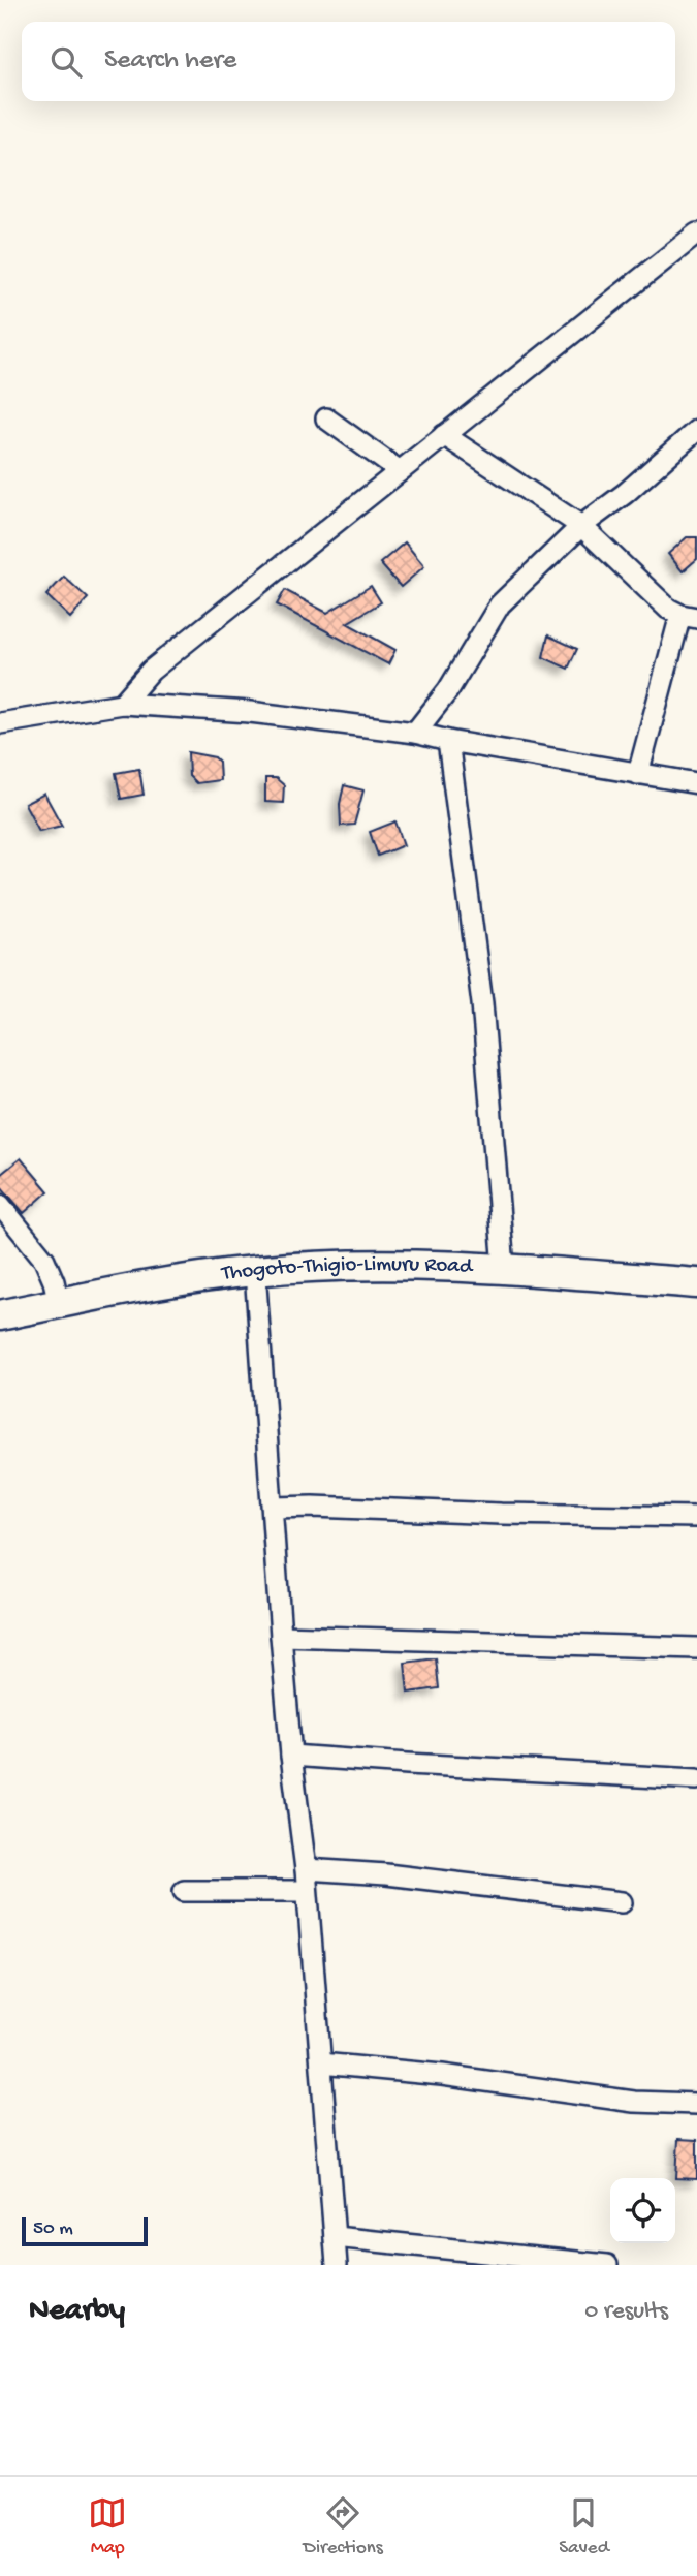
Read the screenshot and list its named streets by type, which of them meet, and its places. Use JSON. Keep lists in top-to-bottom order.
{
  "streets": {
    "highway": ["Thogoto-Thigio-Limuru Road"]
  },
  "scale_bar": "50 m",
  "page": {
    "search": "Search here",
    "scale": "50 m",
    "heading": ["Nearby", "0 results"],
    "nav": ["Map", "Directions", "Saved"]
  }
}
